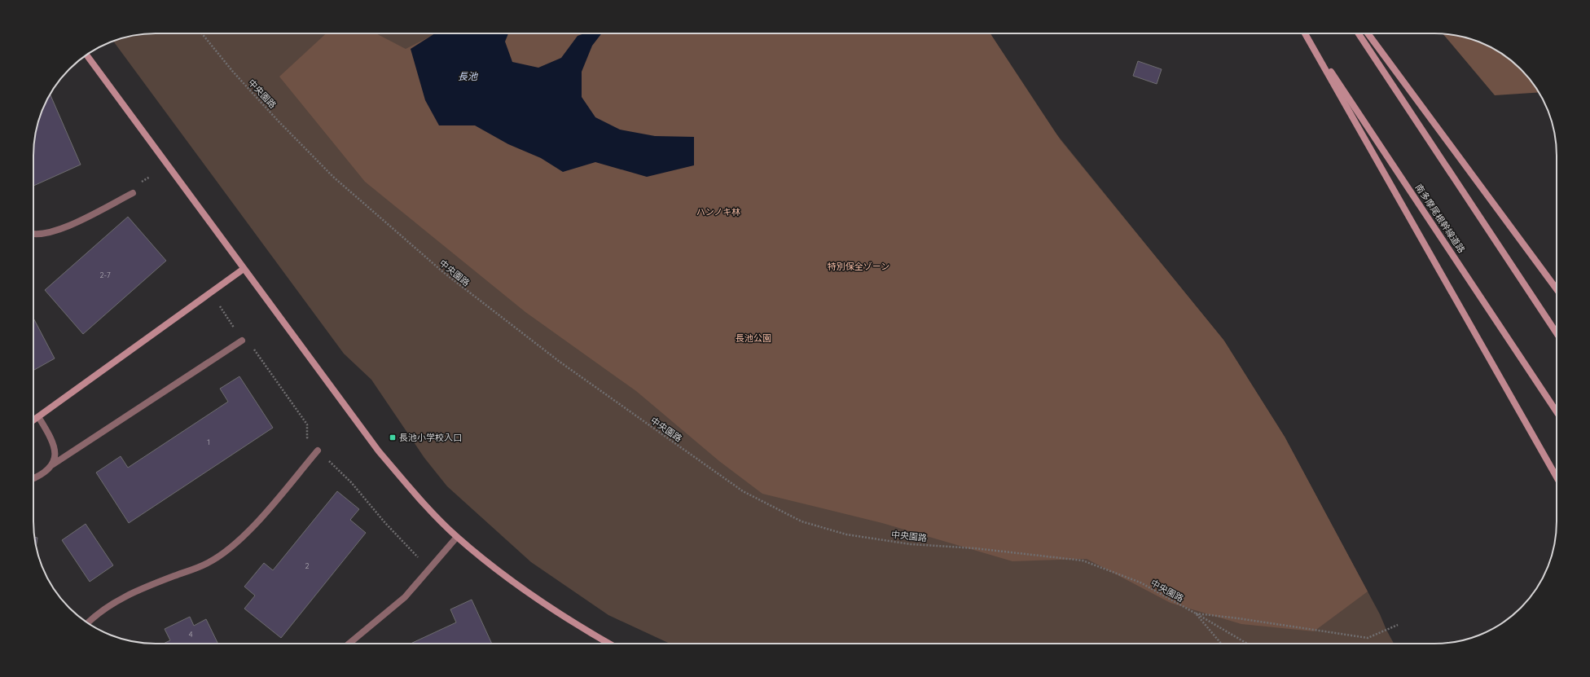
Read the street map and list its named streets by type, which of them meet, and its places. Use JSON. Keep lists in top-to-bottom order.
{
  "streets": {
    "main road": ["南多摩尾根幹線道路"],
    "path": ["中央園路"]
  },
  "water": ["長池"],
  "parks": ["ハンノキ林", "特別保全ゾーン", "長池公園"],
  "places": {
    "transit": ["長池小学校入口"]
  },
  "house_numbers": [
    "2-7",
    "1",
    "2",
    "4"
  ]
}
